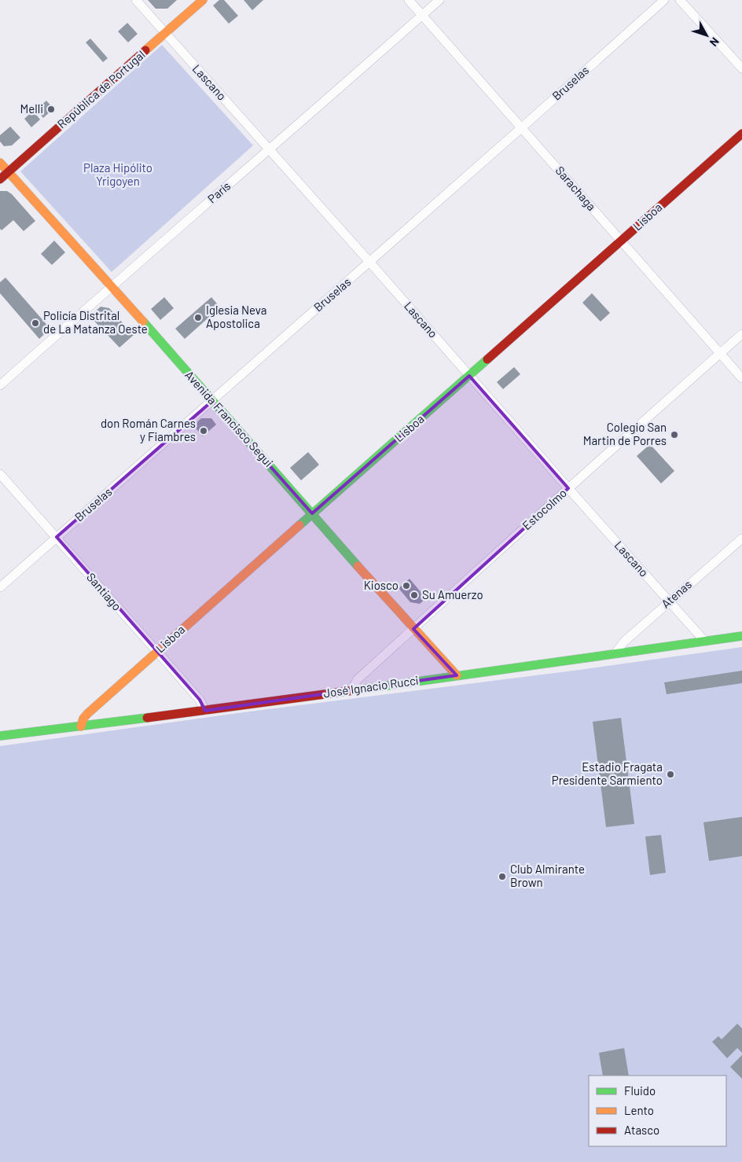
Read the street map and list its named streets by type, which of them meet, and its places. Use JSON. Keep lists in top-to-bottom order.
{
  "streets": {
    "street": [
      "Lascano",
      "Bruselas",
      "República de Portugal",
      "Sarachaga",
      "París",
      "Lisboa",
      "Avenida Francisco Segui",
      "Estocolmo",
      "Santiago",
      "Atenas",
      "José Ignacio Rucci"
    ]
  },
  "crossings": [
    ["Lascano", "Bruselas"],
    ["Lascano", "República de Portugal"],
    ["Lascano", "París"],
    ["Lascano", "Lisboa"],
    ["Lascano", "Estocolmo"],
    ["Lascano", "Atenas"],
    ["Lascano", "José Ignacio Rucci"],
    ["Bruselas", "Sarachaga"],
    ["Bruselas", "Avenida Francisco Segui"],
    ["Bruselas", "Santiago"],
    ["República de Portugal", "Avenida Francisco Segui"],
    ["Sarachaga", "París"],
    ["Sarachaga", "Lisboa"],
    ["Sarachaga", "Estocolmo"],
    ["París", "Avenida Francisco Segui"],
    ["Lisboa", "Avenida Francisco Segui"],
    ["Lisboa", "Santiago"],
    ["Lisboa", "José Ignacio Rucci"],
    ["Avenida Francisco Segui", "Estocolmo"],
    ["Avenida Francisco Segui", "José Ignacio Rucci"],
    ["Estocolmo", "José Ignacio Rucci"],
    ["Santiago", "José Ignacio Rucci"],
    ["Atenas", "José Ignacio Rucci"]
  ],
  "parks": ["Plaza Hipólito Yrigoyen"],
  "places": [
    "Melli",
    "Iglesia Neva Apostolica",
    "Policía Distrital de La Matanza Oeste",
    "don Román Carnes y Fiambres",
    "Colegio San Martin de Porres",
    "Kiosco",
    "Su Amuerzo",
    "Estadio Fragata Presidente Sarmiento",
    "Club Almirante Brown"
  ],
  "legend": ["Fluido", "Lento", "Atasco"],
  "north": "bottom right"
}
